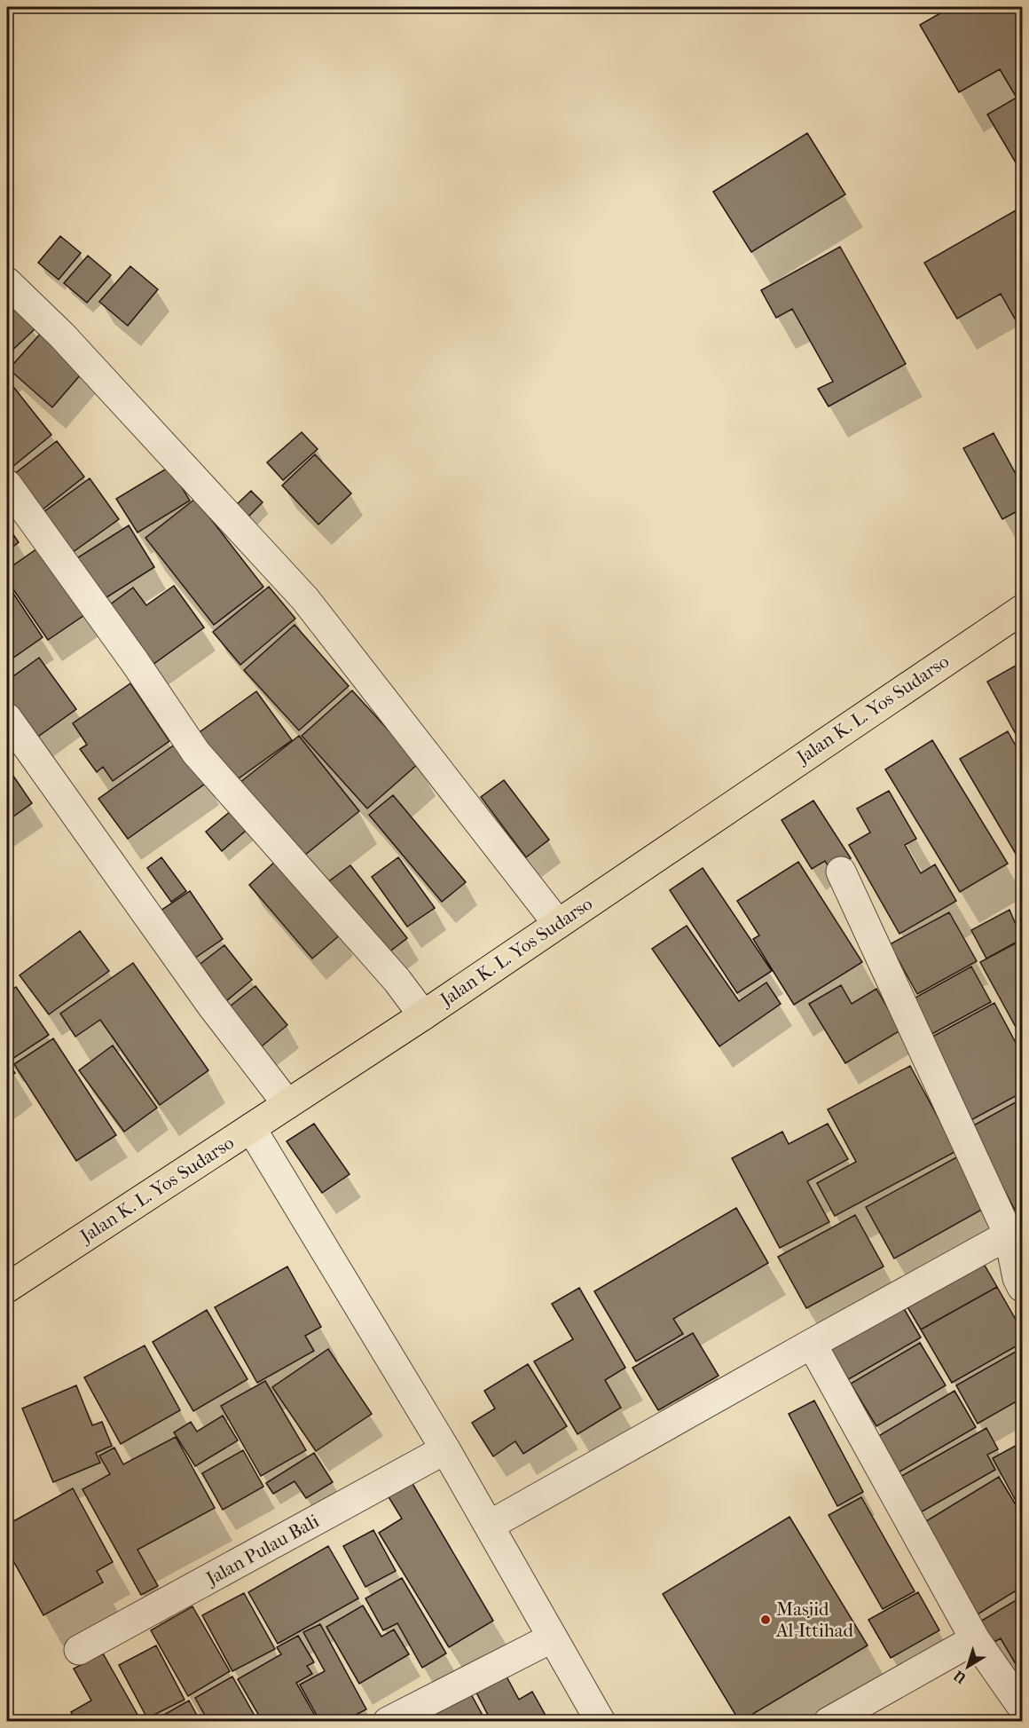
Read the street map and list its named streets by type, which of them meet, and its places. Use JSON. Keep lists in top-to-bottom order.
{
  "streets": {
    "highway": ["Jalan K. L. Yos Sudarso"],
    "street": ["Jalan Pulau Bali"]
  },
  "places": ["Masjid Al-Ittihad"],
  "north": "bottom left"
}
